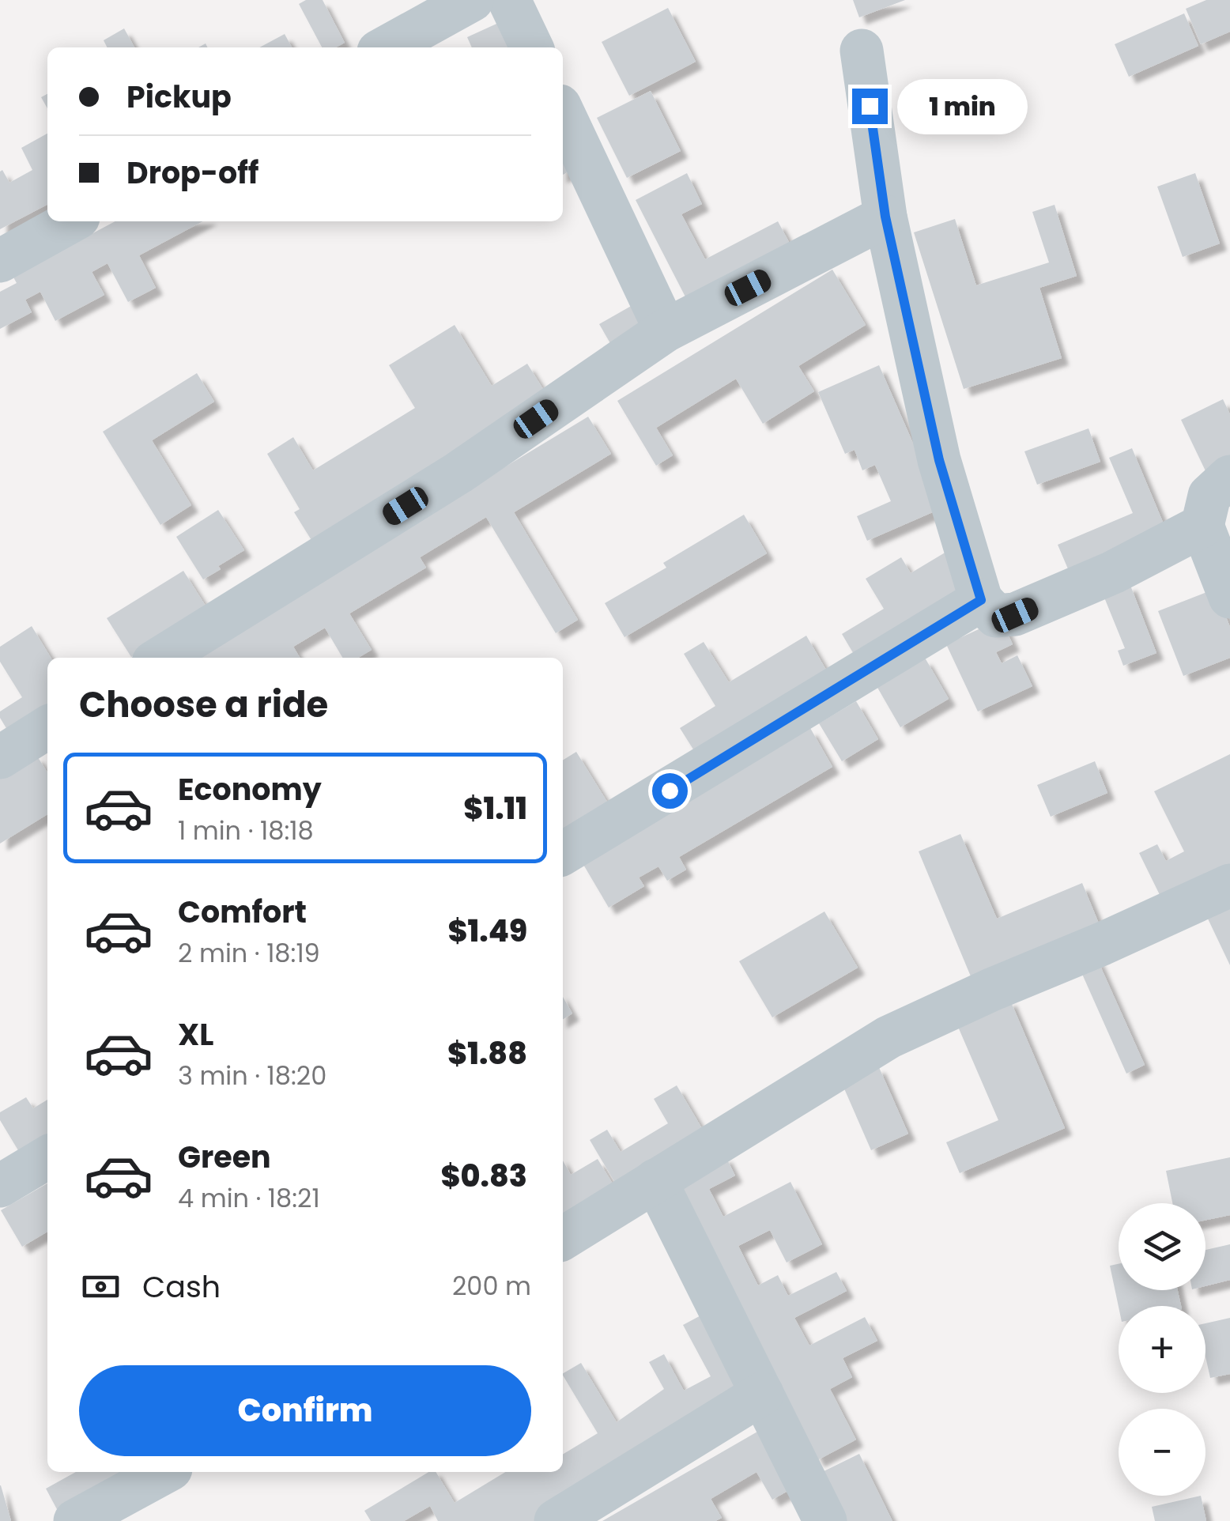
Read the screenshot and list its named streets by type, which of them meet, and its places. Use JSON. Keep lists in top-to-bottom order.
{
  "page": {
    "banner": ["Pickup", "Drop-off"],
    "bubble": "1 min",
    "heading": "Choose a ride",
    "list": [
      {
        "name": "Economy",
        "note": "1 min · 18:18",
        "value": "$1.11"
      },
      {
        "name": "Comfort",
        "note": "2 min · 18:19",
        "value": "$1.49"
      },
      {
        "name": "XL",
        "note": "3 min · 18:20",
        "value": "$1.88"
      },
      {
        "name": "Green",
        "note": "4 min · 18:21",
        "value": "$0.83"
      }
    ],
    "map_buttons": ["+", "−"],
    "pay": ["Cash", "200 m"],
    "buttons": "Confirm"
  }
}
